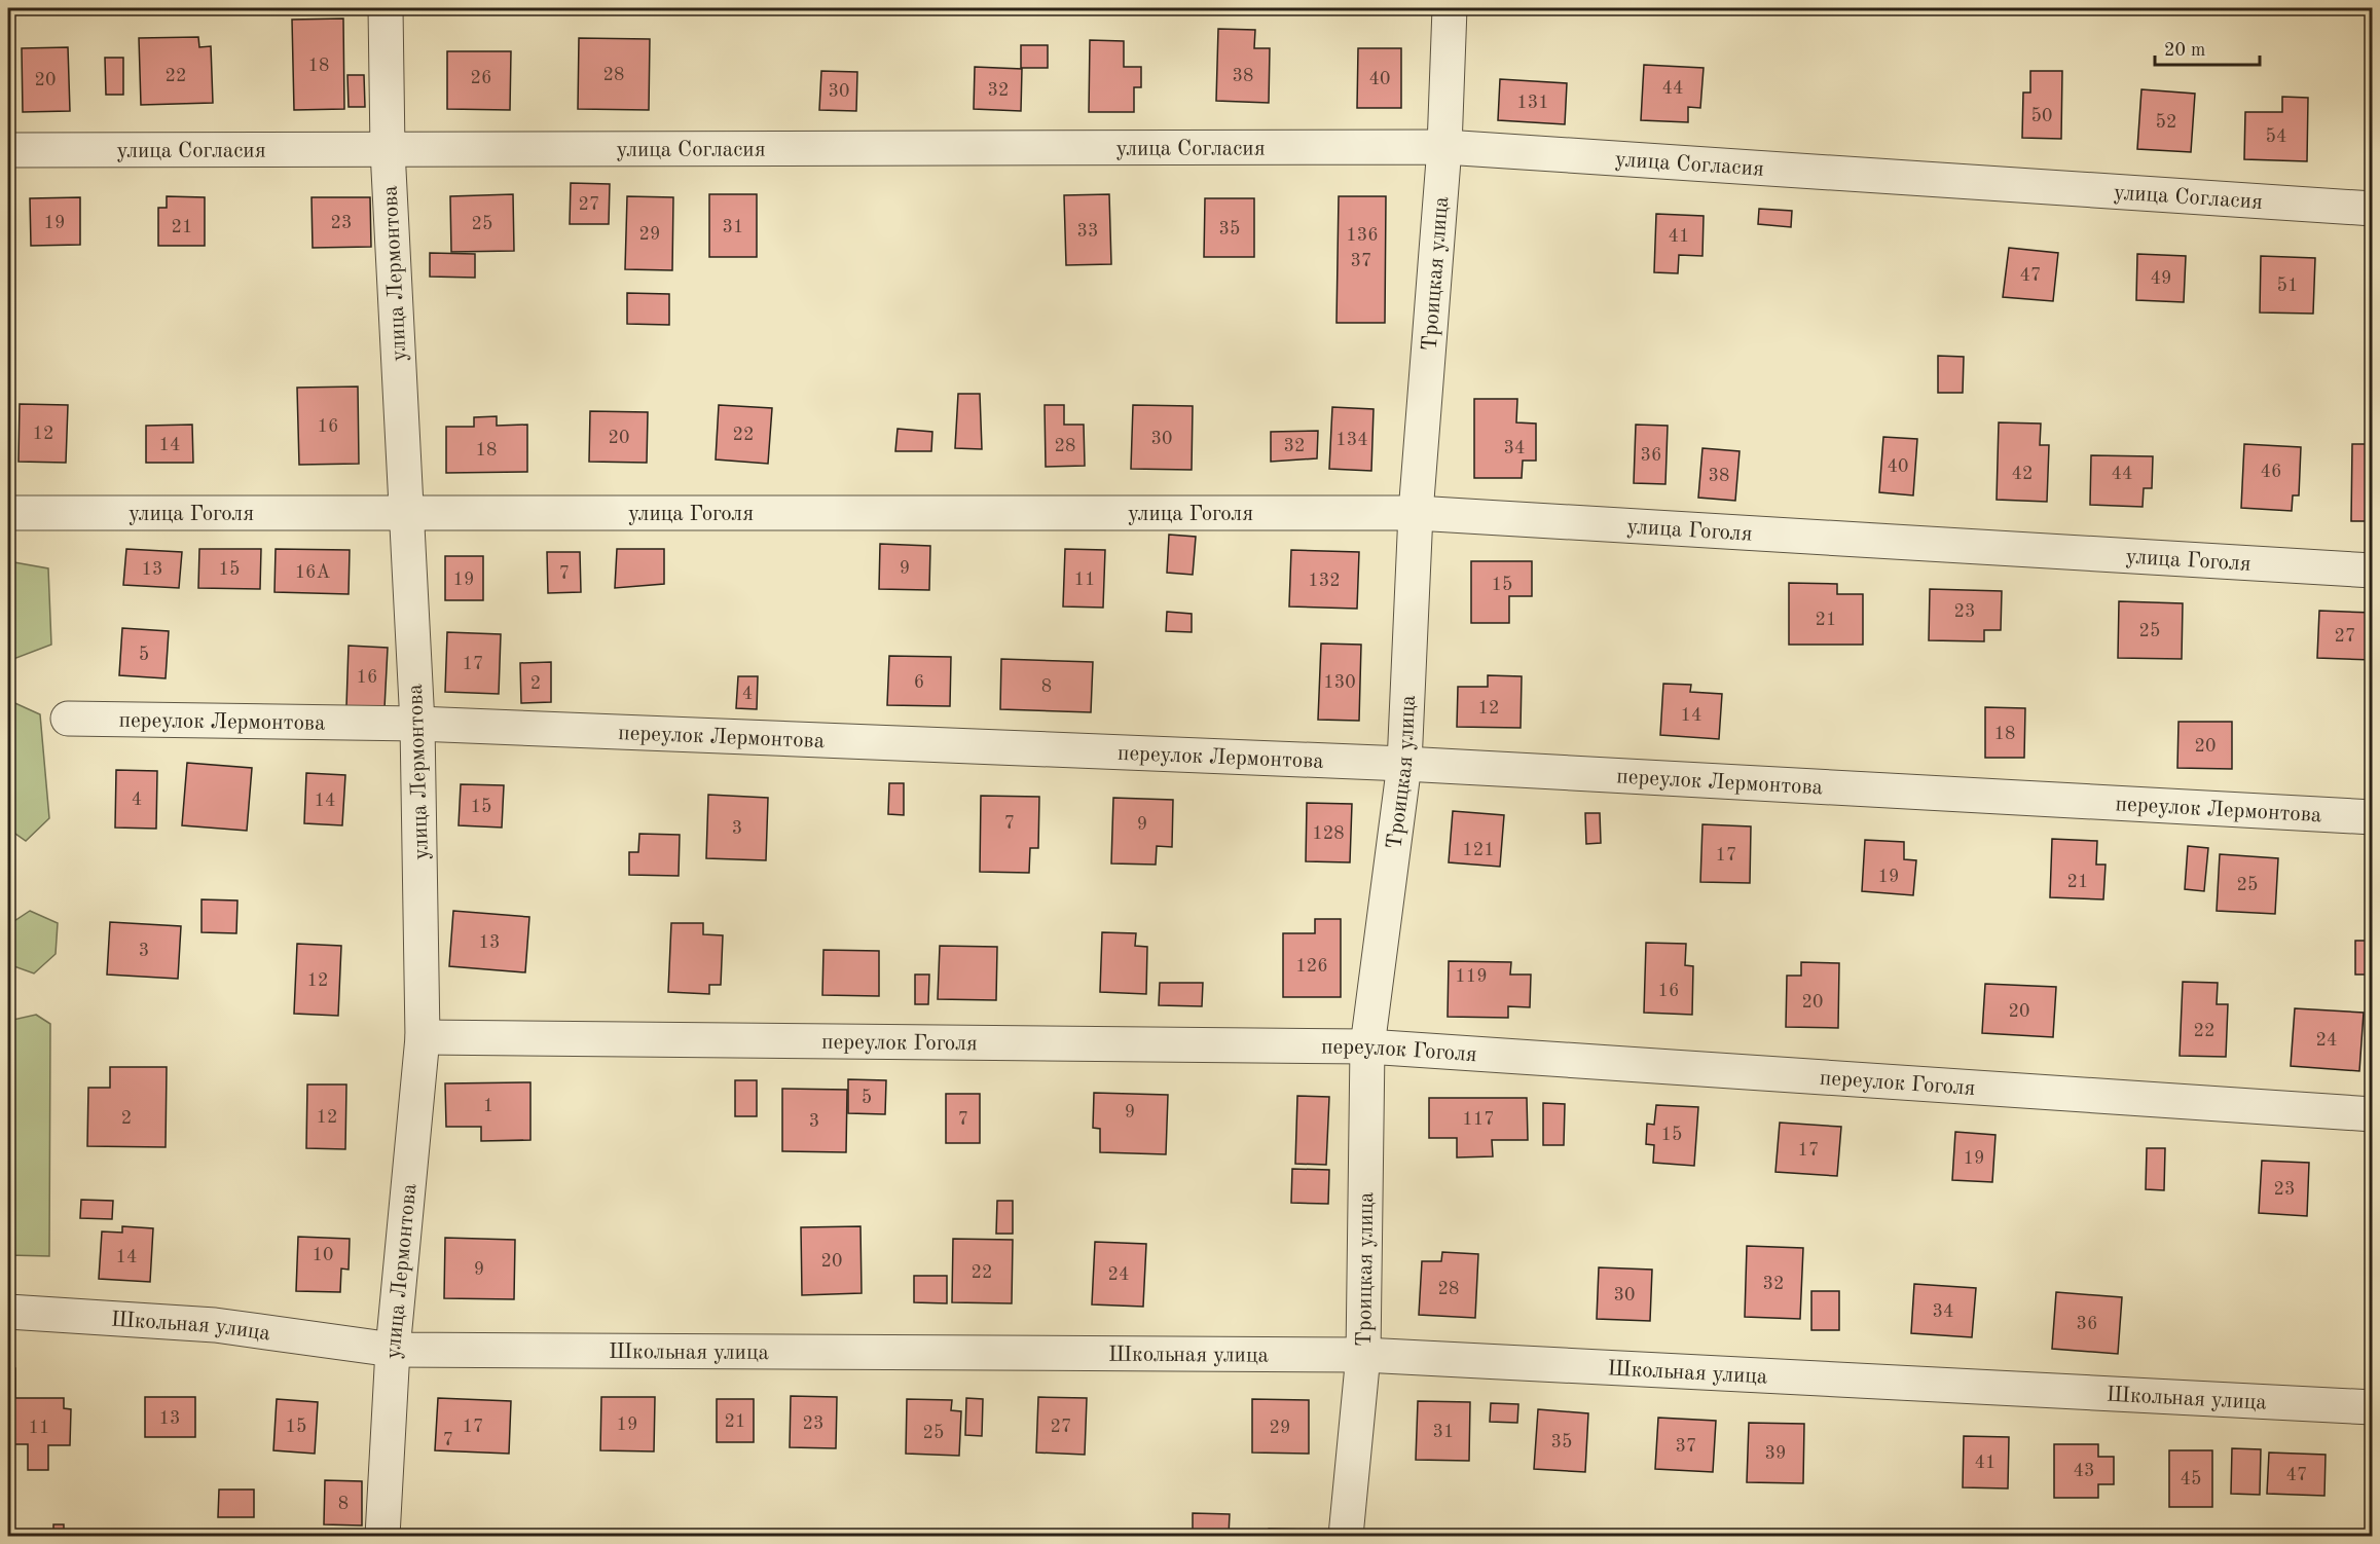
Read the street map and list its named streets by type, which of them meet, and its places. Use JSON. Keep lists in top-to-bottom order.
{
  "streets": {
    "street": [
      "улица Согласия",
      "улица Лермонтова",
      "Троицкая улица",
      "улица Гоголя",
      "переулок Лермонтова",
      "переулок Гоголя",
      "Школьная улица"
    ]
  },
  "crossings": [
    ["улица Согласия", "улица Лермонтова"],
    ["улица Согласия", "Троицкая улица"],
    ["улица Лермонтова", "улица Гоголя"],
    ["улица Лермонтова", "переулок Лермонтова"],
    ["улица Лермонтова", "переулок Гоголя"],
    ["улица Лермонтова", "Школьная улица"],
    ["Троицкая улица", "улица Гоголя"],
    ["Троицкая улица", "переулок Лермонтова"],
    ["Троицкая улица", "переулок Гоголя"],
    ["Троицкая улица", "Школьная улица"]
  ],
  "house_numbers": [
    "18",
    "28",
    "22",
    "38",
    "26",
    "40",
    "20",
    "44",
    "32",
    "30",
    "131",
    "50",
    "52",
    "54",
    "27",
    "19",
    "23",
    "25",
    "21",
    "31",
    "35",
    "33",
    "29",
    "136",
    "41",
    "37",
    "47",
    "49",
    "51",
    "16",
    "12",
    "22",
    "20",
    "30",
    "134",
    "14",
    "28",
    "32",
    "34",
    "18",
    "36",
    "40",
    "46",
    "42",
    "44",
    "38",
    "9",
    "13",
    "15",
    "16А",
    "7",
    "19",
    "11",
    "132",
    "15",
    "23",
    "21",
    "25",
    "27",
    "5",
    "17",
    "16",
    "6",
    "130",
    "2",
    "8",
    "4",
    "12",
    "14",
    "18",
    "20",
    "4",
    "14",
    "15",
    "7",
    "9",
    "3",
    "128",
    "121",
    "17",
    "19",
    "21",
    "25",
    "13",
    "3",
    "126",
    "119",
    "12",
    "16",
    "20",
    "20",
    "22",
    "24",
    "5",
    "1",
    "9",
    "12",
    "2",
    "7",
    "117",
    "3",
    "15",
    "17",
    "19",
    "23",
    "10",
    "14",
    "20",
    "9",
    "22",
    "24",
    "32",
    "28",
    "30",
    "34",
    "36",
    "13",
    "21",
    "23",
    "19",
    "15",
    "17",
    "27",
    "11",
    "29",
    "31",
    "25",
    "7",
    "35",
    "37",
    "39",
    "41",
    "43",
    "47",
    "45",
    "8"
  ],
  "scale_bar": "20 m"
}
